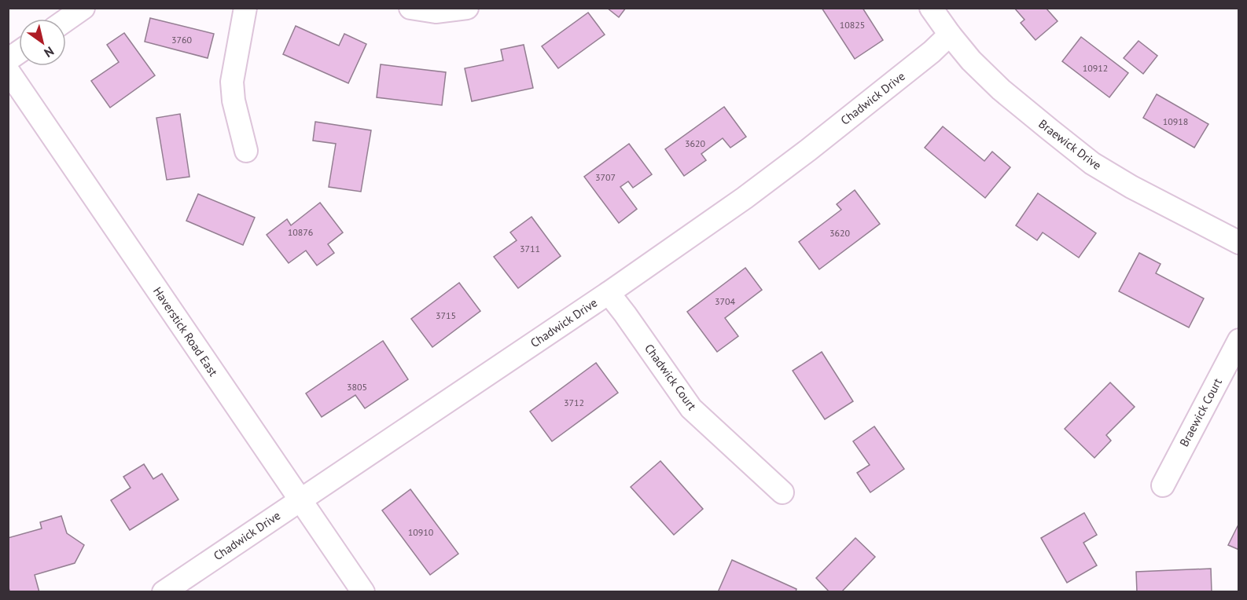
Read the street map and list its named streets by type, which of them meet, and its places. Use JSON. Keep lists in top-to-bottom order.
{
  "streets": {
    "street": [
      "Chadwick Drive",
      "Braewick Drive",
      "Haverstick Road East",
      "Chadwick Court",
      "Braewick Court"
    ]
  },
  "crossings": [
    ["Chadwick Drive", "Braewick Drive"],
    ["Chadwick Drive", "Haverstick Road East"],
    ["Chadwick Drive", "Chadwick Court"]
  ],
  "house_numbers": [
    "10825",
    "3760",
    "10912",
    "10918",
    "3620",
    "3707",
    "10876",
    "3620",
    "3711",
    "3704",
    "3715",
    "3805",
    "3712",
    "10910"
  ],
  "north": "bottom right"
}
